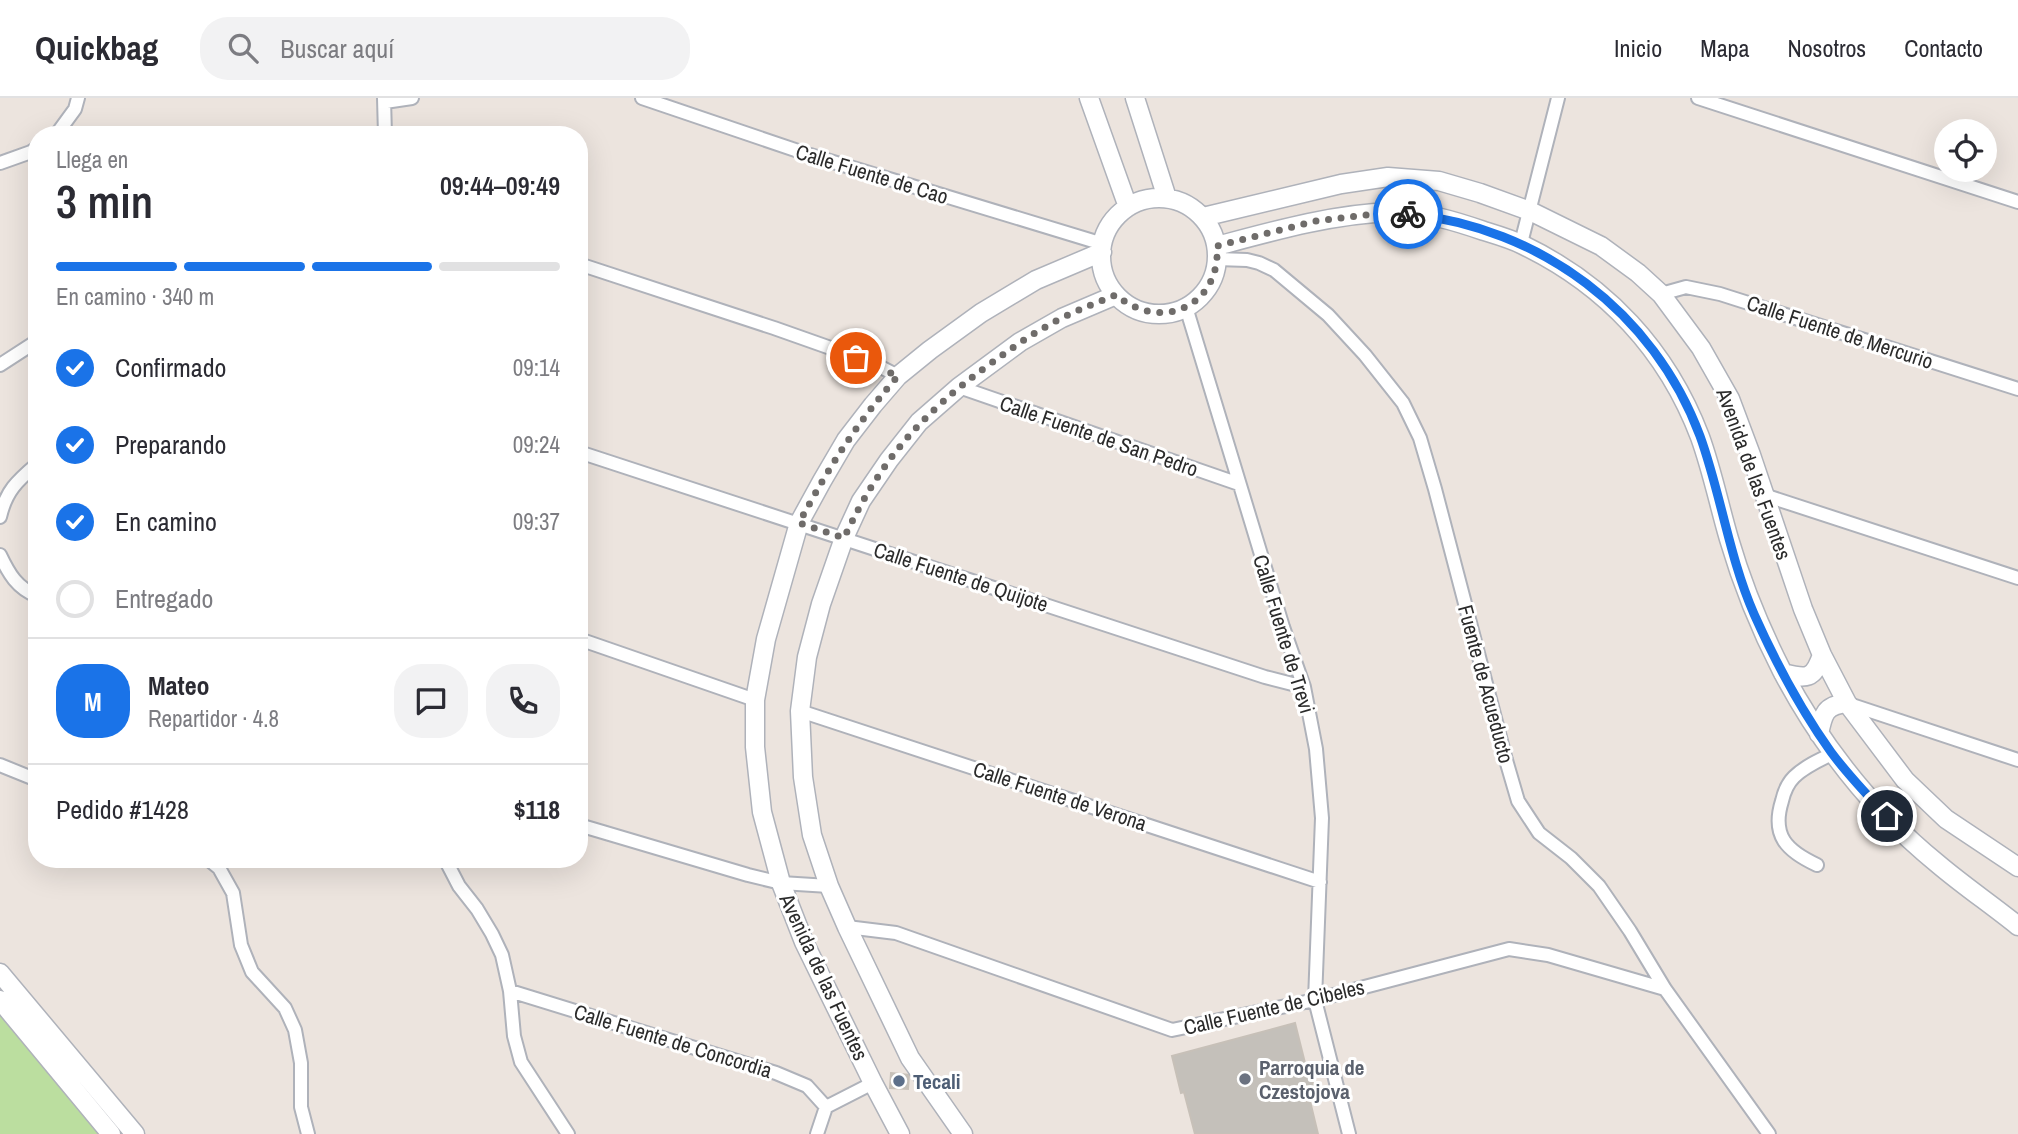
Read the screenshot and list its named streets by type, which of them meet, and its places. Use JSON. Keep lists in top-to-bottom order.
{
  "streets": {
    "main road": ["Avenida de las Fuentes"],
    "street": [
      "Calle Fuente de Cao",
      "Calle Fuente de Mercurio",
      "Calle Fuente de San Pedro",
      "Calle Fuente de Quijote",
      "Calle Fuente de Trevi",
      "Fuente de Acueducto",
      "Calle Fuente de Verona",
      "Calle Fuente de Cibeles",
      "Calle Fuente de Concordia"
    ]
  },
  "crossings": [
    ["Calle Fuente de Cao", "Avenida de las Fuentes"],
    ["Calle Fuente de Cao", "Calle Fuente de Trevi"],
    ["Calle Fuente de Cao", "Fuente de Acueducto"],
    ["Calle Fuente de Mercurio", "Avenida de las Fuentes"],
    ["Calle Fuente de San Pedro", "Avenida de las Fuentes"],
    ["Calle Fuente de San Pedro", "Calle Fuente de Trevi"],
    ["Avenida de las Fuentes", "Calle Fuente de Quijote"],
    ["Avenida de las Fuentes", "Calle Fuente de Trevi"],
    ["Avenida de las Fuentes", "Fuente de Acueducto"],
    ["Avenida de las Fuentes", "Calle Fuente de Verona"],
    ["Avenida de las Fuentes", "Calle Fuente de Cibeles"],
    ["Calle Fuente de Quijote", "Calle Fuente de Trevi"],
    ["Calle Fuente de Trevi", "Fuente de Acueducto"],
    ["Calle Fuente de Trevi", "Calle Fuente de Verona"],
    ["Calle Fuente de Trevi", "Calle Fuente de Cibeles"],
    ["Fuente de Acueducto", "Calle Fuente de Cibeles"]
  ],
  "places": ["Parroquia de Czestojova", "Tecali"],
  "page": {
    "header": "Quickbag",
    "search": "Buscar aquí",
    "nav": [
      "Inicio",
      "Mapa",
      "Nosotros",
      "Contacto"
    ],
    "heading": ["3 min", "Llega en", "09:44–09:49"],
    "panel": [
      "Mateo",
      "Repartidor · 4.8",
      "Pedido #1428",
      "$118"
    ],
    "bar": "En camino · 340 m",
    "list": [
      ["Confirmado", "09:14"],
      ["Preparando", "09:24"],
      ["En camino", "09:37"],
      "Entregado"
    ],
    "round": "M"
  }
}
